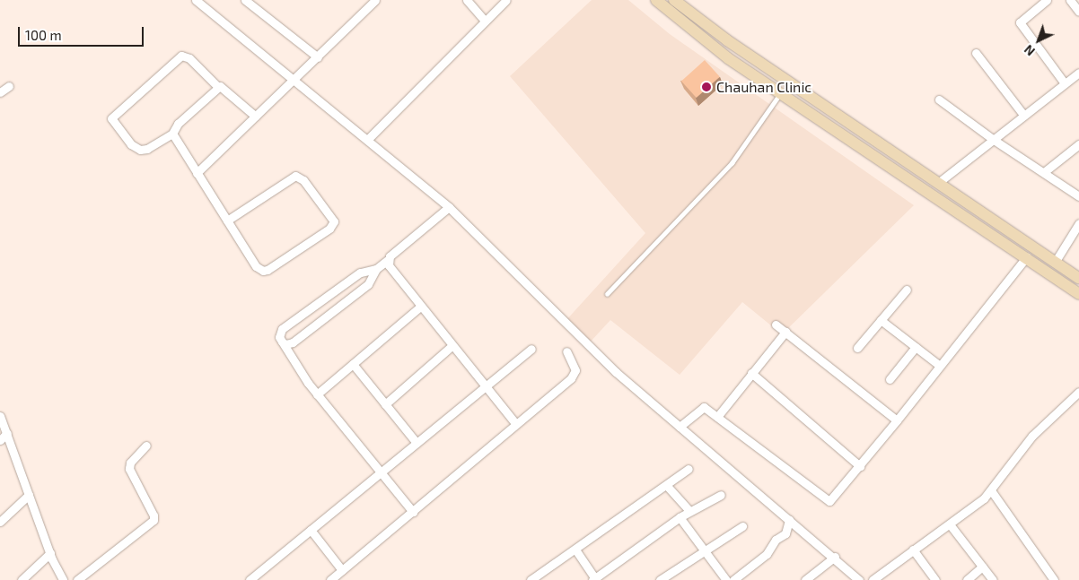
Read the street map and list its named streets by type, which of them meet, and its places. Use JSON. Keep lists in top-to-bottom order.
{
  "places": ["Chauhan Clinic"],
  "scale_bar": "100 m",
  "north": "bottom left"
}
